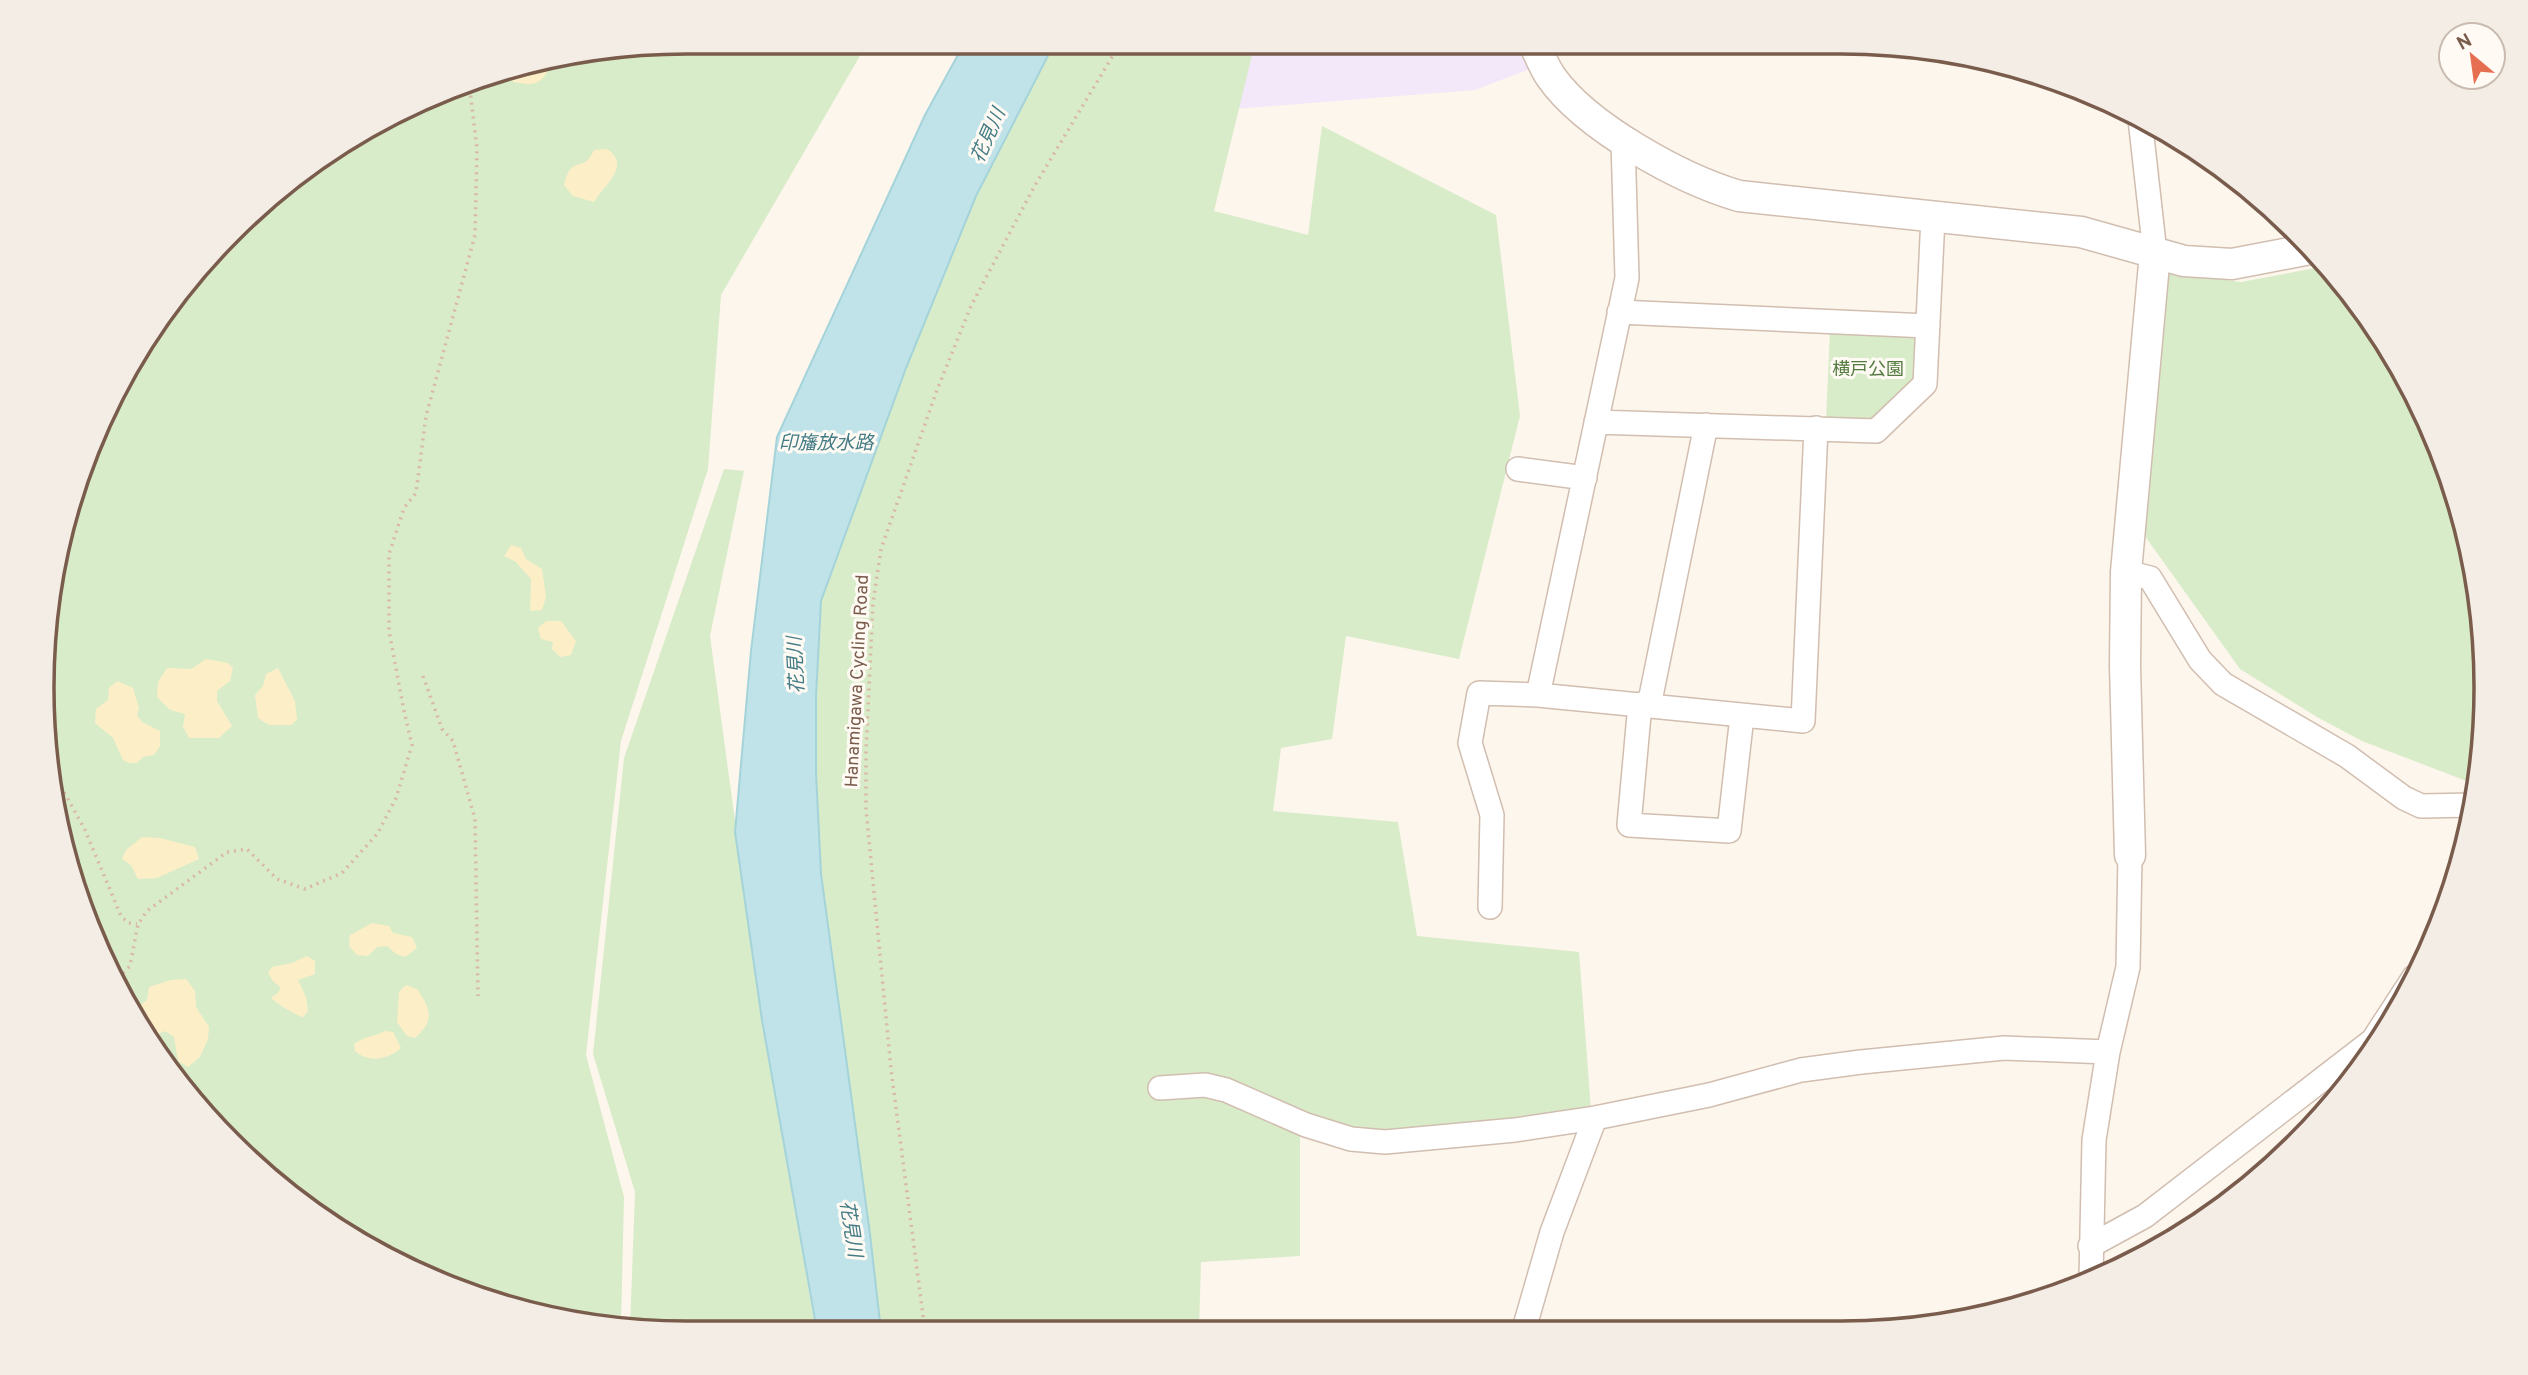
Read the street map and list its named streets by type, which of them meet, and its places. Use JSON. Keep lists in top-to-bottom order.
{
  "streets": {
    "path": ["Hanamigawa Cycling Road"]
  },
  "water": ["花見川", "印旛放水路"],
  "parks": ["横戸公園"],
  "north": "top left"
}
